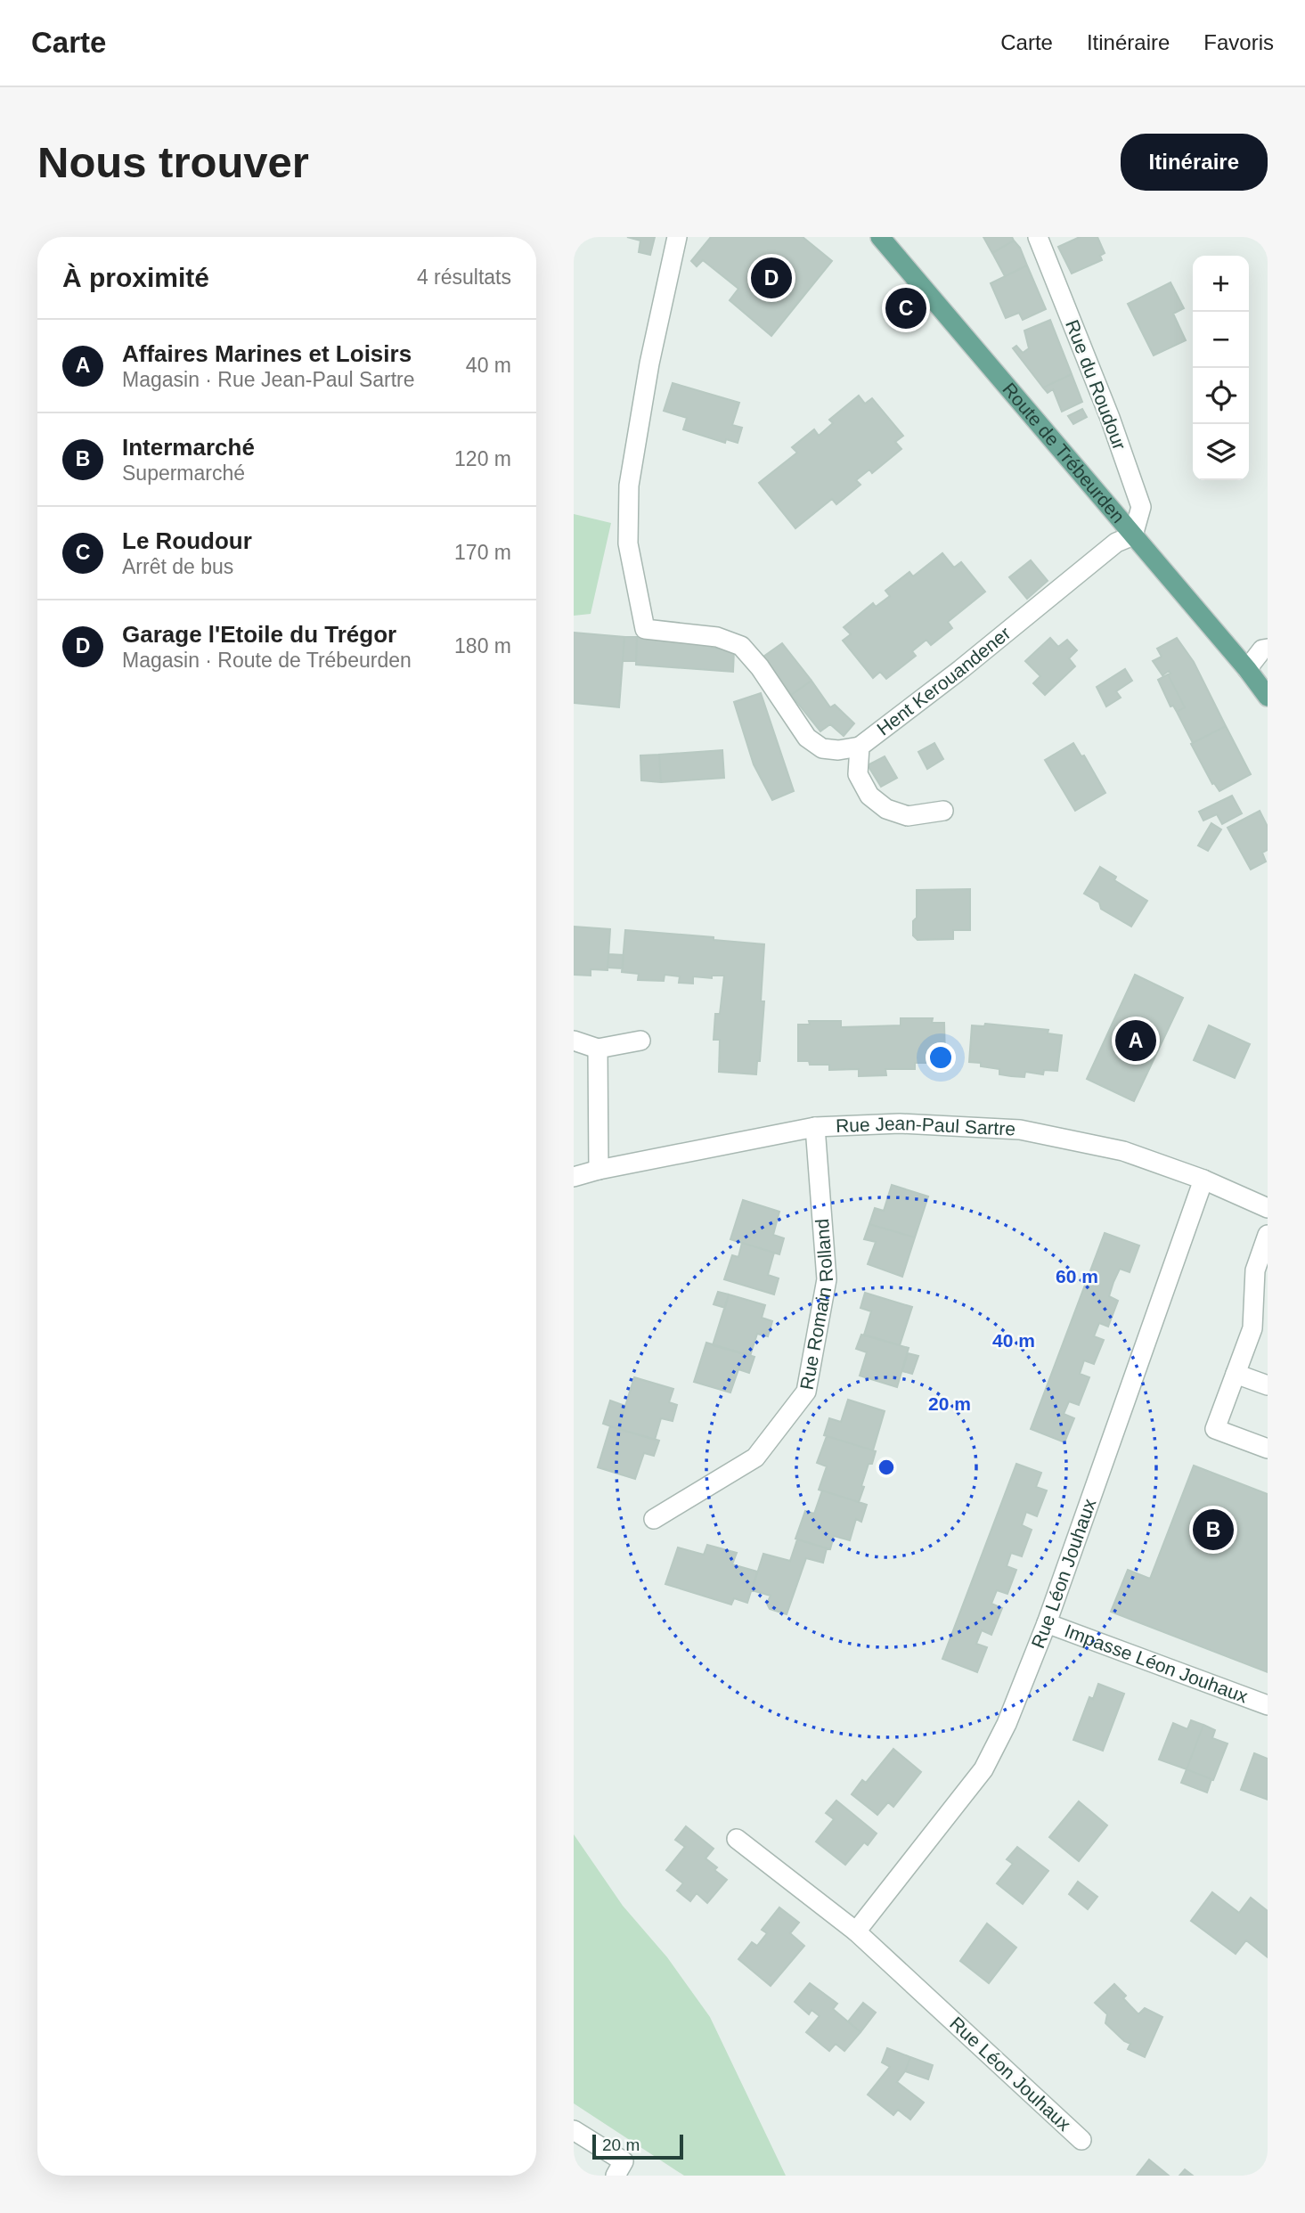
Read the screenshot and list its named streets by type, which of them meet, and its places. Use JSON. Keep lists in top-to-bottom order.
{
  "streets": {
    "main road": ["Route de Trébeurden"],
    "street": [
      "Rue du Roudour",
      "Hent Kerouandener",
      "Rue Jean-Paul Sartre",
      "Rue Romain Rolland",
      "Rue Léon Jouhaux",
      "Impasse Léon Jouhaux"
    ]
  },
  "crossings": [
    ["Rue du Roudour", "Route de Trébeurden"],
    ["Rue du Roudour", "Hent Kerouandener"],
    ["Route de Trébeurden", "Hent Kerouandener"],
    ["Rue Jean-Paul Sartre", "Rue Romain Rolland"],
    ["Rue Jean-Paul Sartre", "Rue Léon Jouhaux"],
    ["Rue Léon Jouhaux", "Impasse Léon Jouhaux"]
  ],
  "scale_bar": "20 m",
  "page": {
    "header": "Carte",
    "nav": ["Carte", "Itinéraire", "Favoris"],
    "buttons": "Itinéraire",
    "title": "Nous trouver",
    "heading": ["À proximité", "4 résultats"],
    "pins": [
      "D",
      "C",
      "A",
      "B"
    ],
    "map_buttons": ["+", "−"],
    "list": [
      {
        "mark": "A",
        "name": "Affaires Marines et Loisirs",
        "note": "Magasin · Rue Jean-Paul Sartre",
        "value": "40 m"
      },
      {
        "mark": "B",
        "name": "Intermarché",
        "note": "Supermarché",
        "value": "120 m"
      },
      {
        "mark": "C",
        "name": "Le Roudour",
        "note": "Arrêt de bus",
        "value": "170 m"
      },
      {
        "mark": "D",
        "name": "Garage l'Etoile du Trégor",
        "note": "Magasin · Route de Trébeurden",
        "value": "180 m"
      }
    ],
    "scale": "20 m"
  },
  "rings": ["60 m", "40 m", "20 m"]
}
